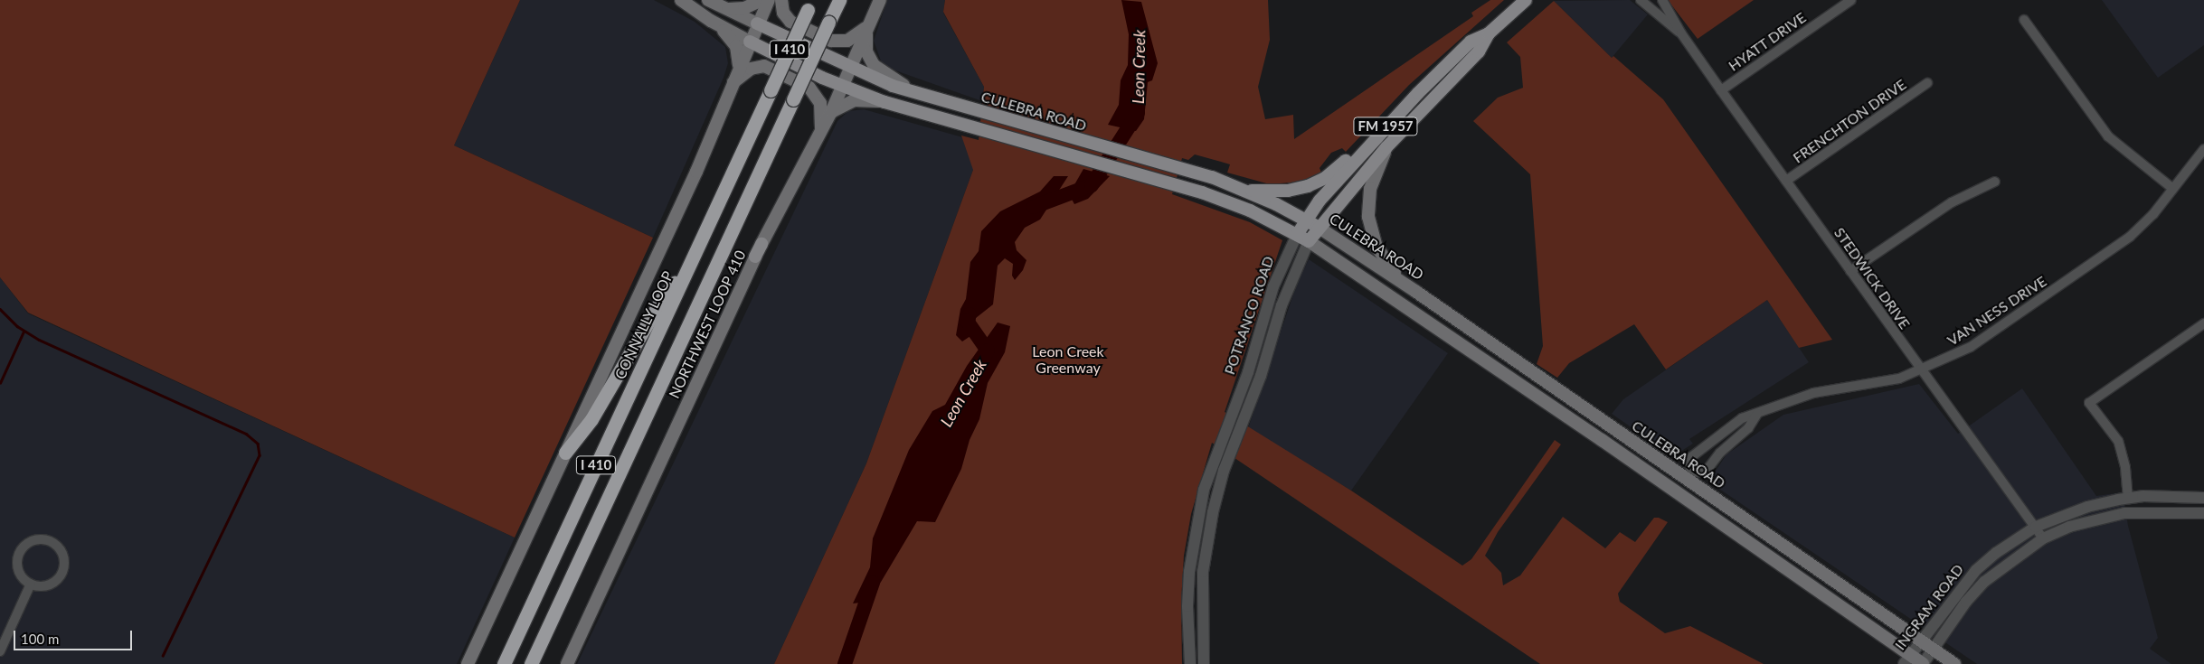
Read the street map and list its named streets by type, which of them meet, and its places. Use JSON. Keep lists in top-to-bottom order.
{
  "streets": {
    "highway": ["I 410", "CONNALLY LOOP"],
    "main road": [
      "CULEBRA ROAD",
      "FM 1957",
      "POTRANCO ROAD",
      "NORTHWEST LOOP 410"
    ],
    "street": [
      "HYATT DRIVE",
      "FRENCHTON DRIVE",
      "STEDWICK DRIVE",
      "VAN NESS DRIVE",
      "INGRAM ROAD"
    ]
  },
  "crossings": [
    ["HYATT DRIVE", "STEDWICK DRIVE"],
    ["CULEBRA ROAD", "VAN NESS DRIVE"],
    ["CULEBRA ROAD", "POTRANCO ROAD"],
    ["CULEBRA ROAD", "NORTHWEST LOOP 410"],
    ["CULEBRA ROAD", "INGRAM ROAD"],
    ["FRENCHTON DRIVE", "STEDWICK DRIVE"],
    ["FM 1957", "POTRANCO ROAD"],
    ["STEDWICK DRIVE", "VAN NESS DRIVE"],
    ["STEDWICK DRIVE", "INGRAM ROAD"]
  ],
  "water": ["Leon Creek"],
  "parks": ["Leon Creek Greenway"],
  "scale_bar": "100 m"
}
